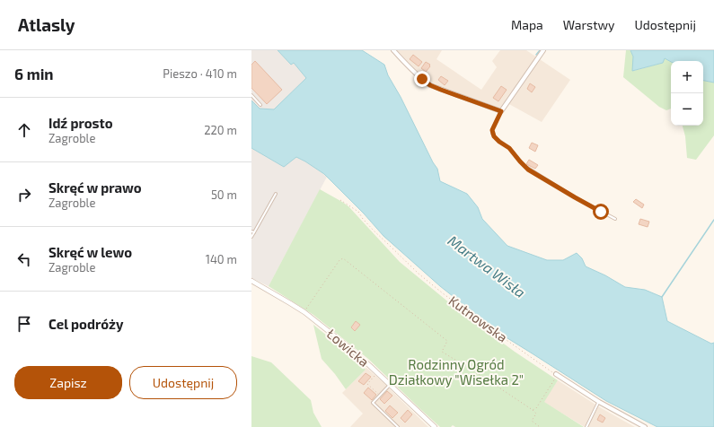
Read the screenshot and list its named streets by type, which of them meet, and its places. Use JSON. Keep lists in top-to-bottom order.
{
  "streets": {
    "street": ["Łowicka"],
    "path": ["Kutnowska"]
  },
  "water": ["Martwa Wisła"],
  "parks": ["Rodzinny Ogród Działkowy \"Wisełka 2\""],
  "page": {
    "header": "Atlasly",
    "nav": ["Mapa", "Warstwy", "Udostępnij"],
    "heading": ["6 min", "Pieszo · 410 m"],
    "map_buttons": ["+", "−"],
    "list": [
      ["Idź prosto", "Zagroble", "220 m"],
      ["Skręć w prawo", "Zagroble", "50 m"],
      ["Skręć w lewo", "Zagroble", "140 m"],
      "Cel podróży"
    ],
    "buttons": ["Zapisz", "Udostępnij"]
  }
}
